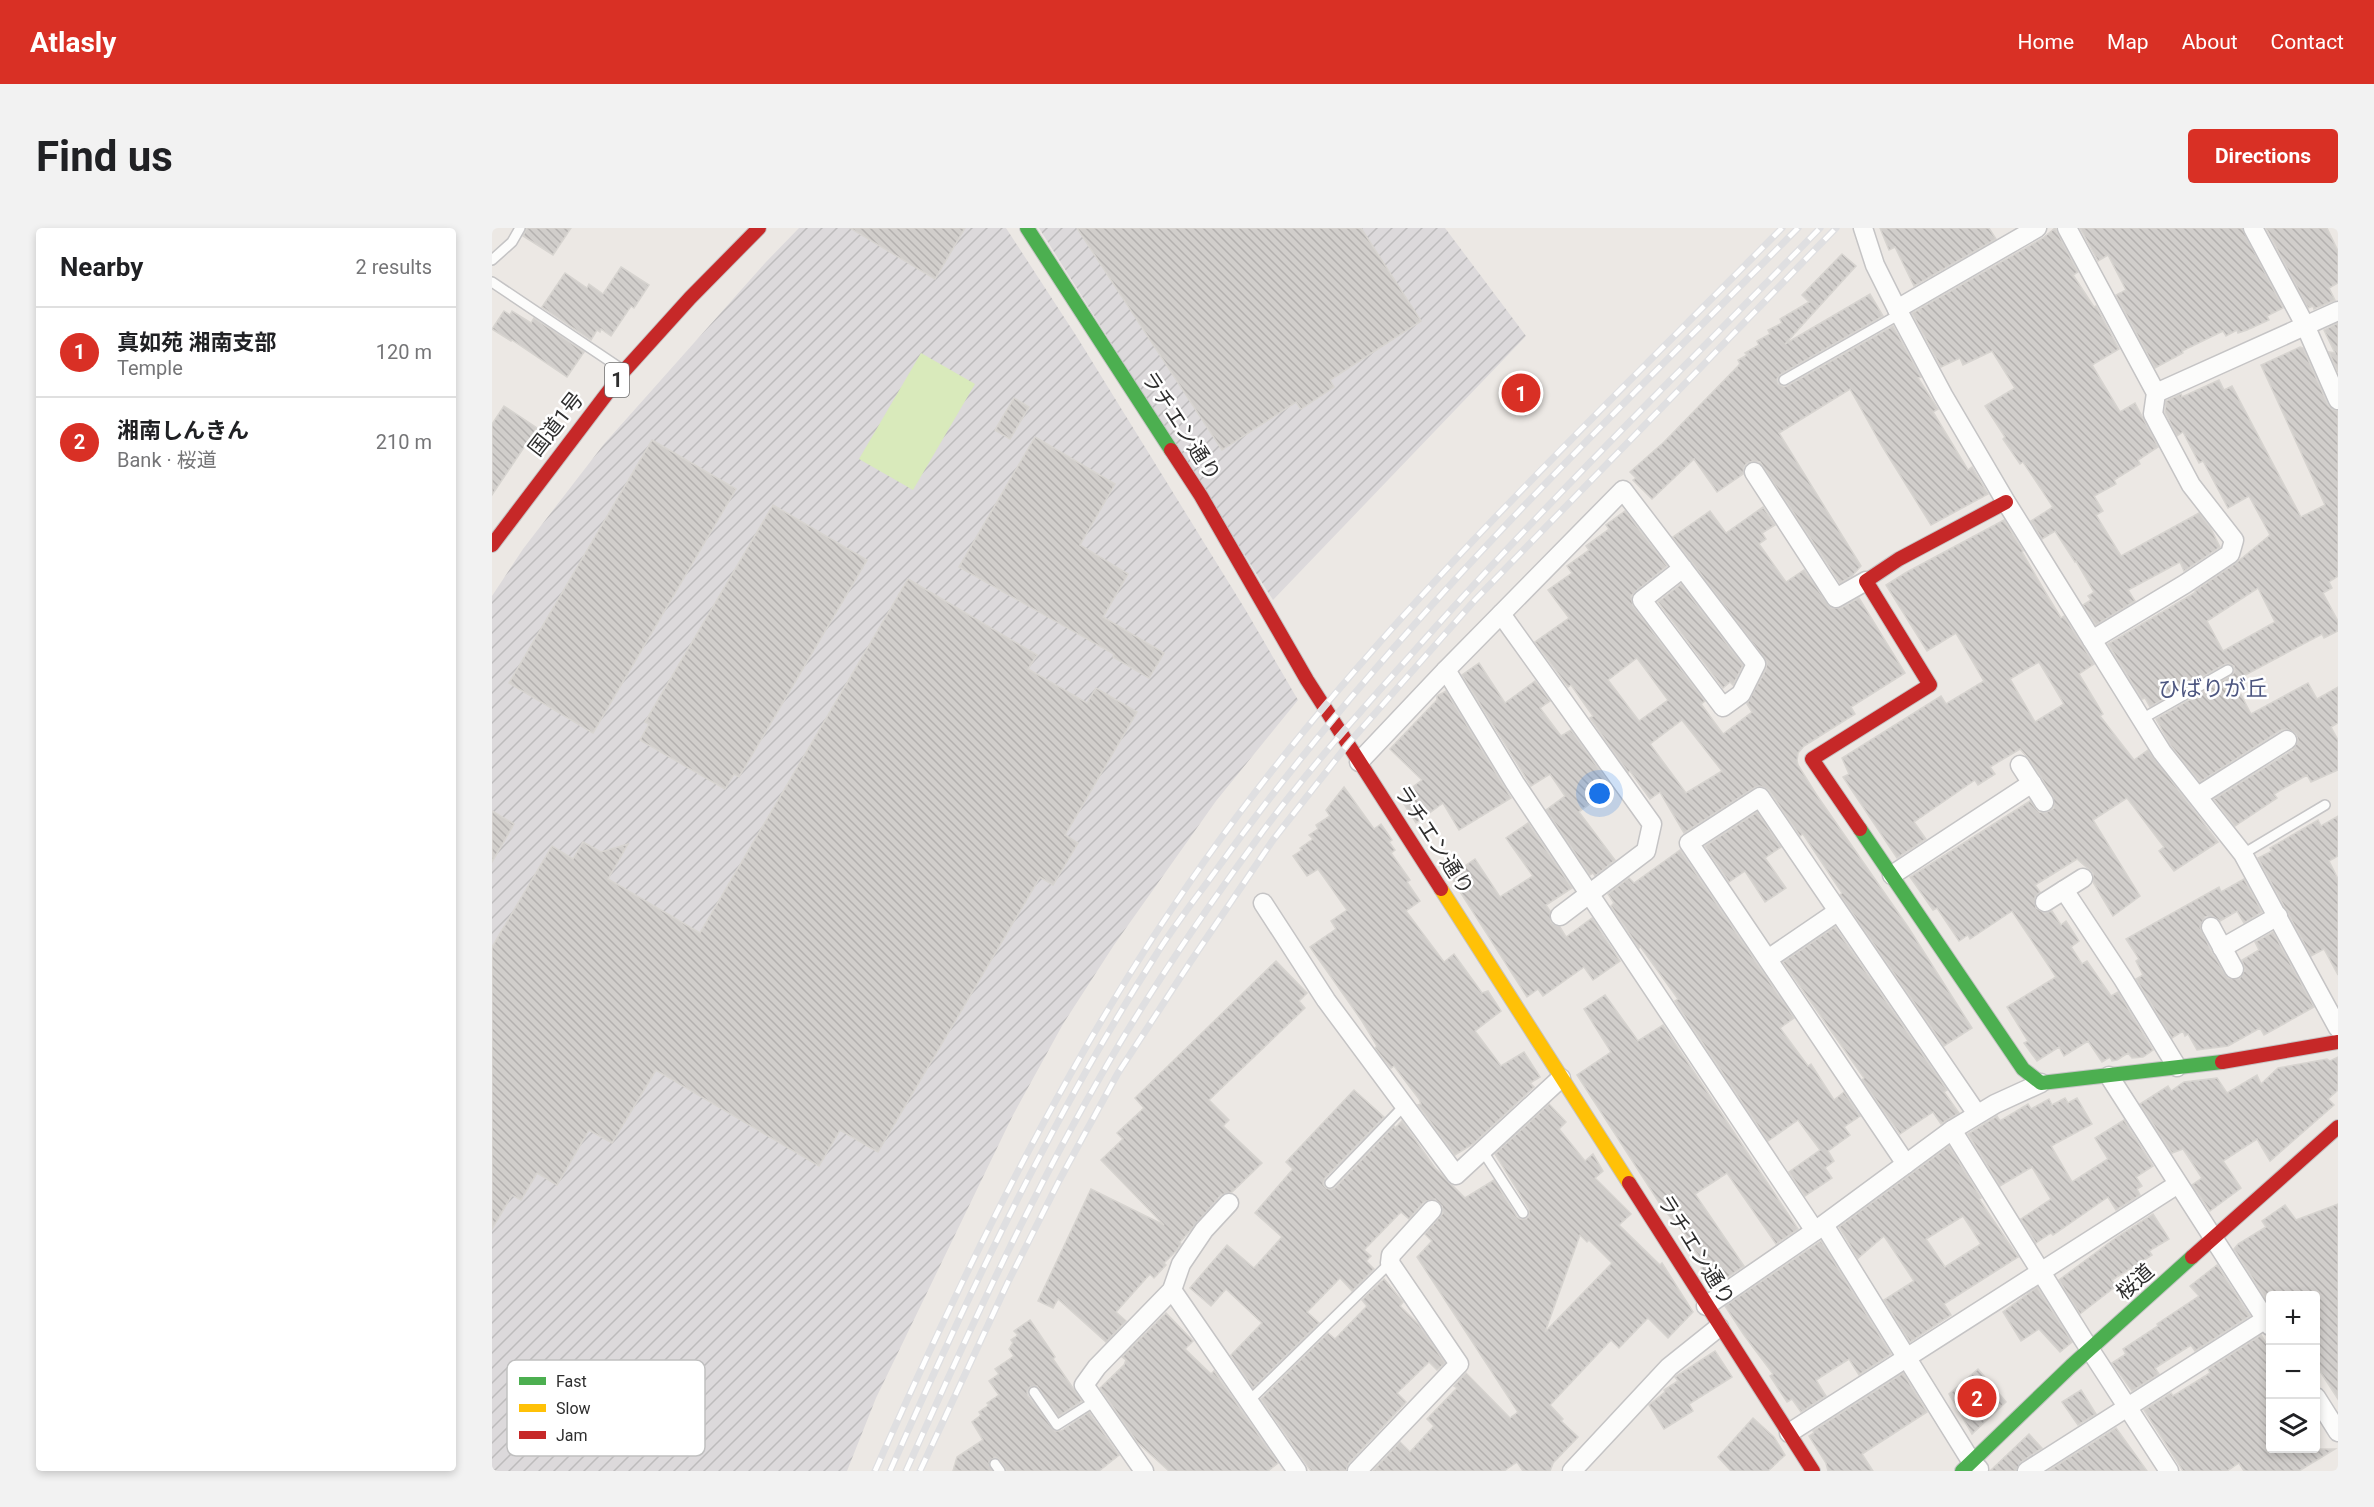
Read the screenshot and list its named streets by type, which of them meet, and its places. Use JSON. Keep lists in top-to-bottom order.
{
  "streets": {
    "main road": [
      "1",
      "国道1号",
      "ラチエン通り",
      "桜道"
    ]
  },
  "districts": ["ひばりが丘"],
  "legend": ["Fast", "Slow", "Jam"],
  "page": {
    "header": "Atlasly",
    "nav": [
      "Home",
      "Map",
      "About",
      "Contact"
    ],
    "buttons": "Directions",
    "title": "Find us",
    "heading": ["Nearby", "2 results"],
    "list": [
      {
        "mark": "1",
        "name": "真如苑 湘南支部",
        "note": "Temple",
        "value": "120 m"
      },
      {
        "mark": "2",
        "name": "湘南しんきん",
        "note": "Bank · 桜道",
        "value": "210 m"
      }
    ],
    "pins": ["1", "2"],
    "map_buttons": ["+", "−"]
  }
}
